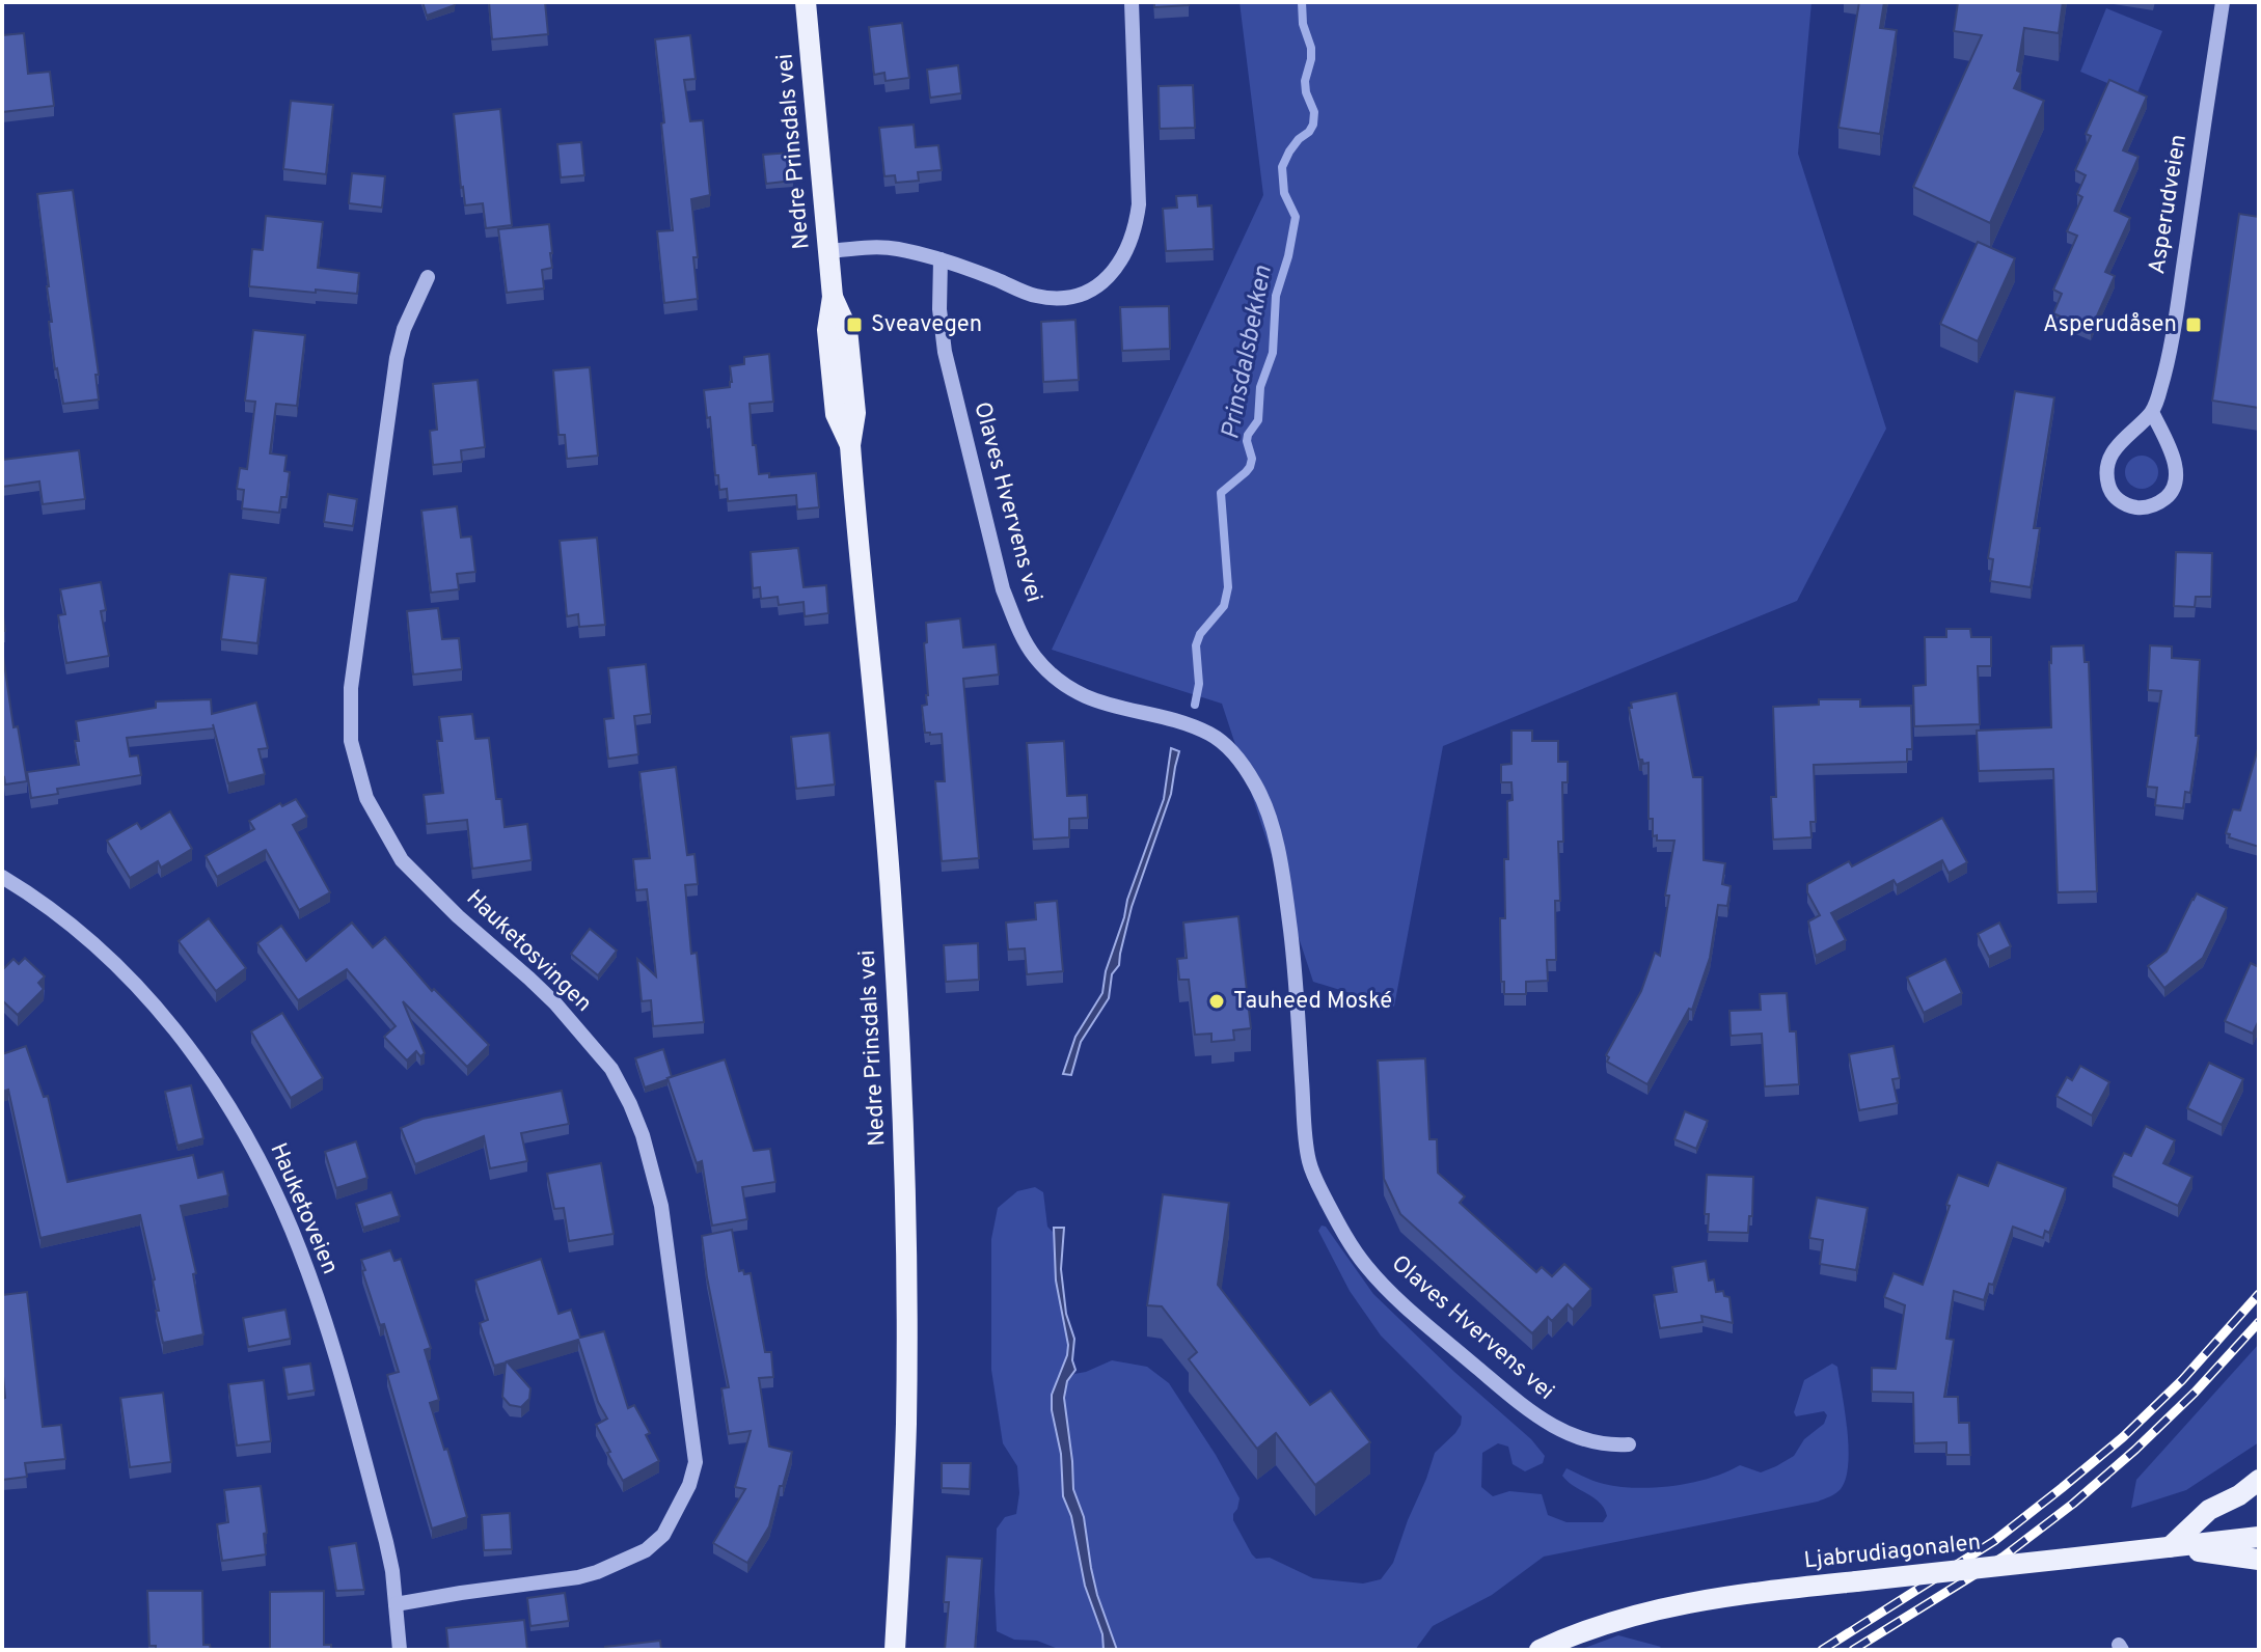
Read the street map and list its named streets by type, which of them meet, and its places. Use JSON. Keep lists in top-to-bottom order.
{
  "streets": {
    "main road": ["Nedre Prinsdals vei", "Ljabrudiagonalen"],
    "street": [
      "Asperudveien",
      "Olaves Hvervens vei",
      "Hauketosvingen",
      "Hauketoveien"
    ]
  },
  "crossings": [
    ["Hauketosvingen", "Hauketoveien"]
  ],
  "water": ["Prinsdalsbekken"],
  "places": {
    "transit": ["Sveavegen", "Asperudåsen"],
    "other": ["Tauheed Moské"]
  }
}
